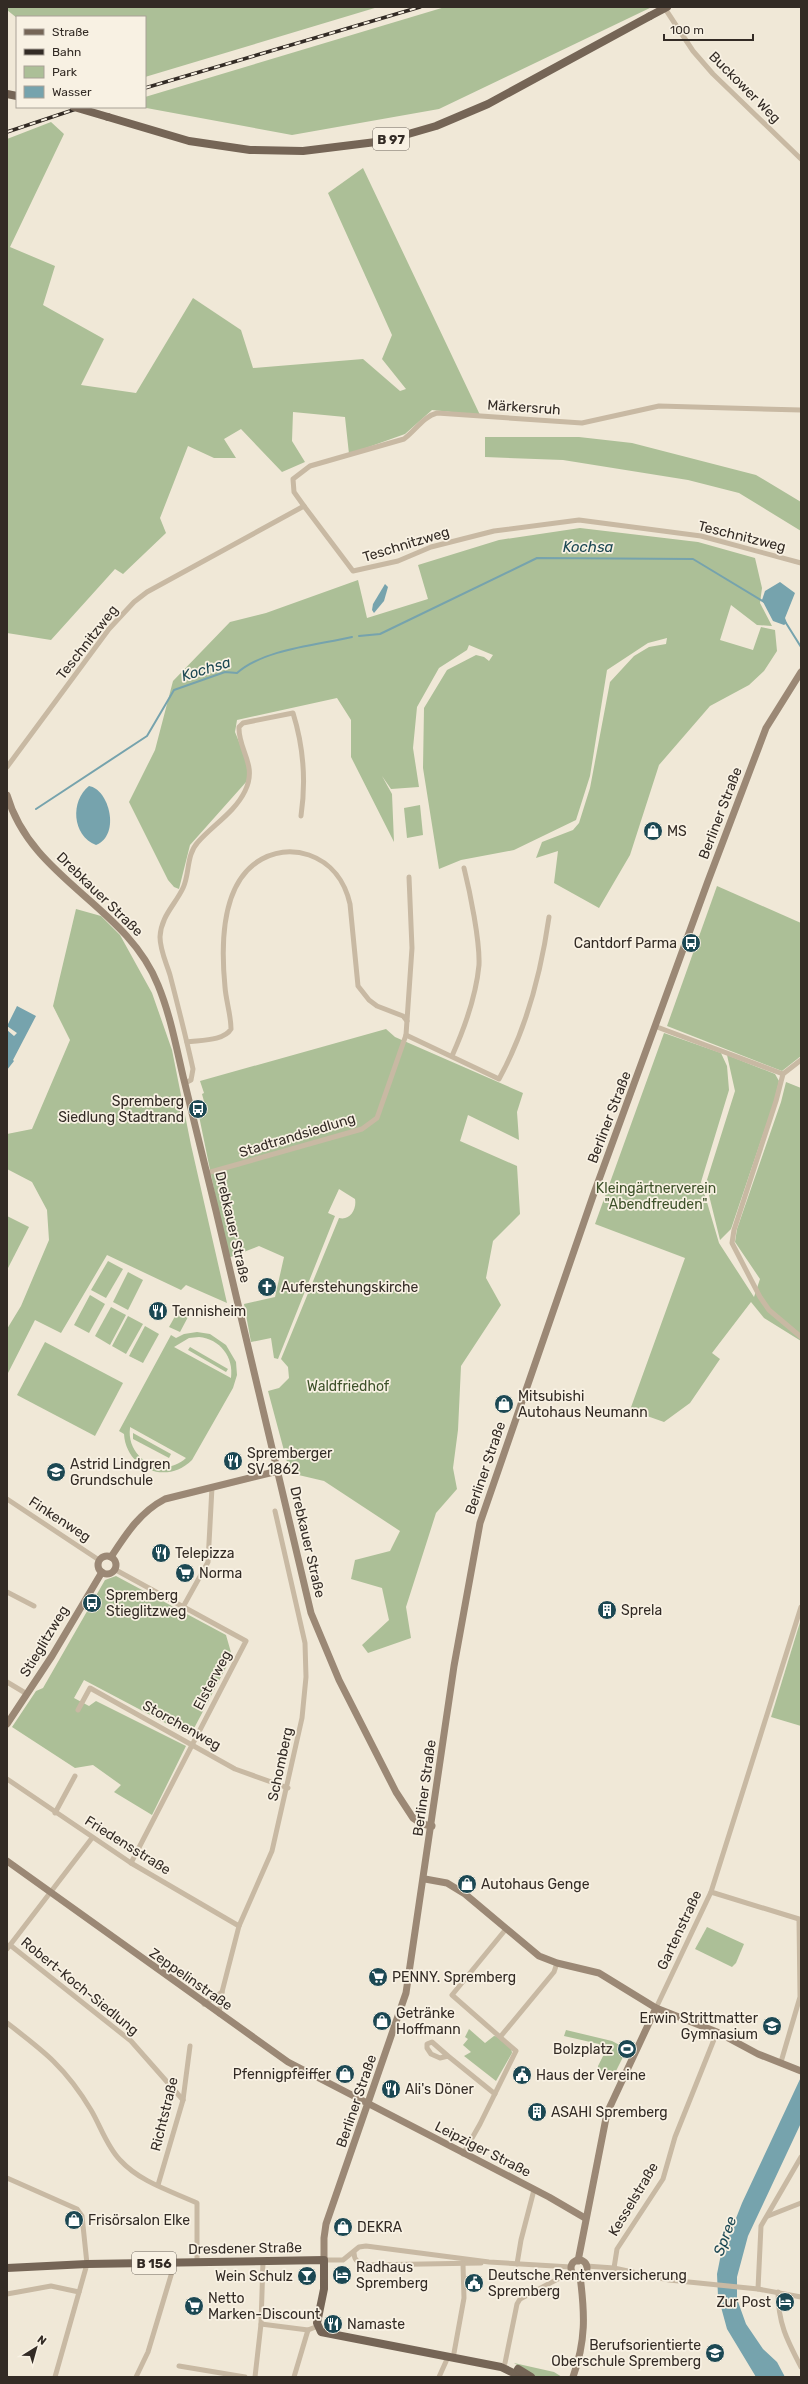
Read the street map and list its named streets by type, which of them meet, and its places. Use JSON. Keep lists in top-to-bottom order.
{
  "streets": {
    "main road": ["B 97", "Dresdener Straße", "B 156"],
    "street": [
      "Buckower Weg",
      "Märkersruh",
      "Teschnitzweg",
      "Berliner Straße",
      "Drebkauer Straße",
      "Stadtrandsiedlung",
      "Finkenweg",
      "Stieglitzweg",
      "Elsterweg",
      "Storchenweg",
      "Schomberg",
      "Friedensstraße",
      "Gartenstraße",
      "Zeppelinstraße",
      "Robert-Koch-Siedlung",
      "Richtstraße",
      "Leipziger Straße",
      "Kesselstraße"
    ]
  },
  "crossings": [
    ["Märkersruh", "Teschnitzweg"],
    ["Berliner Straße", "Drebkauer Straße"],
    ["Berliner Straße", "Zeppelinstraße"],
    ["Berliner Straße", "Leipziger Straße"],
    ["Berliner Straße", "Dresdener Straße"],
    ["Drebkauer Straße", "Stadtrandsiedlung"],
    ["Finkenweg", "Stieglitzweg"],
    ["Finkenweg", "Elsterweg"],
    ["Stieglitzweg", "Elsterweg"],
    ["Elsterweg", "Storchenweg"],
    ["Elsterweg", "Friedensstraße"],
    ["Storchenweg", "Schomberg"],
    ["Schomberg", "Friedensstraße"],
    ["Schomberg", "Zeppelinstraße"],
    ["Friedensstraße", "Robert-Koch-Siedlung"],
    ["Gartenstraße", "Leipziger Straße"],
    ["Gartenstraße", "Dresdener Straße"],
    ["Zeppelinstraße", "Robert-Koch-Siedlung"],
    ["Zeppelinstraße", "Leipziger Straße"],
    ["Robert-Koch-Siedlung", "Richtstraße"],
    ["Dresdener Straße", "B 156"]
  ],
  "water": ["Kochsa", "Spree"],
  "parks": ["Kleingärtnerverein \"Abendfreuden\"", "Waldfriedhof"],
  "places": {
    "shop": [
      "MS",
      "Mitsubishi Autohaus Neumann",
      "Autohaus Genge",
      "Getränke Hoffmann",
      "Pfennigpfeiffer",
      "Frisörsalon Elke",
      "DEKRA"
    ],
    "bus stop": ["Cantdorf Parma", "Spremberg Siedlung Stadtrand", "Spremberg Stieglitzweg"],
    "church": ["Auferstehungskirche"],
    "restaurant": [
      "Tennisheim",
      "Spremberger SV 1862",
      "Telepizza",
      "Ali's Döner",
      "Namaste"
    ],
    "school or university": ["Astrid Lindgren Grundschule", "Erwin Strittmatter Gymnasium", "Berufsorientierte Oberschule Spremberg"],
    "supermarket": ["Norma", "PENNY. Spremberg", "Netto Marken-Discount"],
    "building": ["Sprela", "ASAHI Spremberg"],
    "sports": ["Bolzplatz"],
    "public building": ["Haus der Vereine", "Deutsche Rentenversicherung Spremberg"],
    "hotel": ["Radhaus Spremberg", "Zur Post"],
    "bar": ["Wein Schulz"]
  },
  "legend": [
    "Straße",
    "Bahn",
    "Park",
    "Wasser"
  ],
  "scale_bar": "100 m",
  "north": "top right"
}
